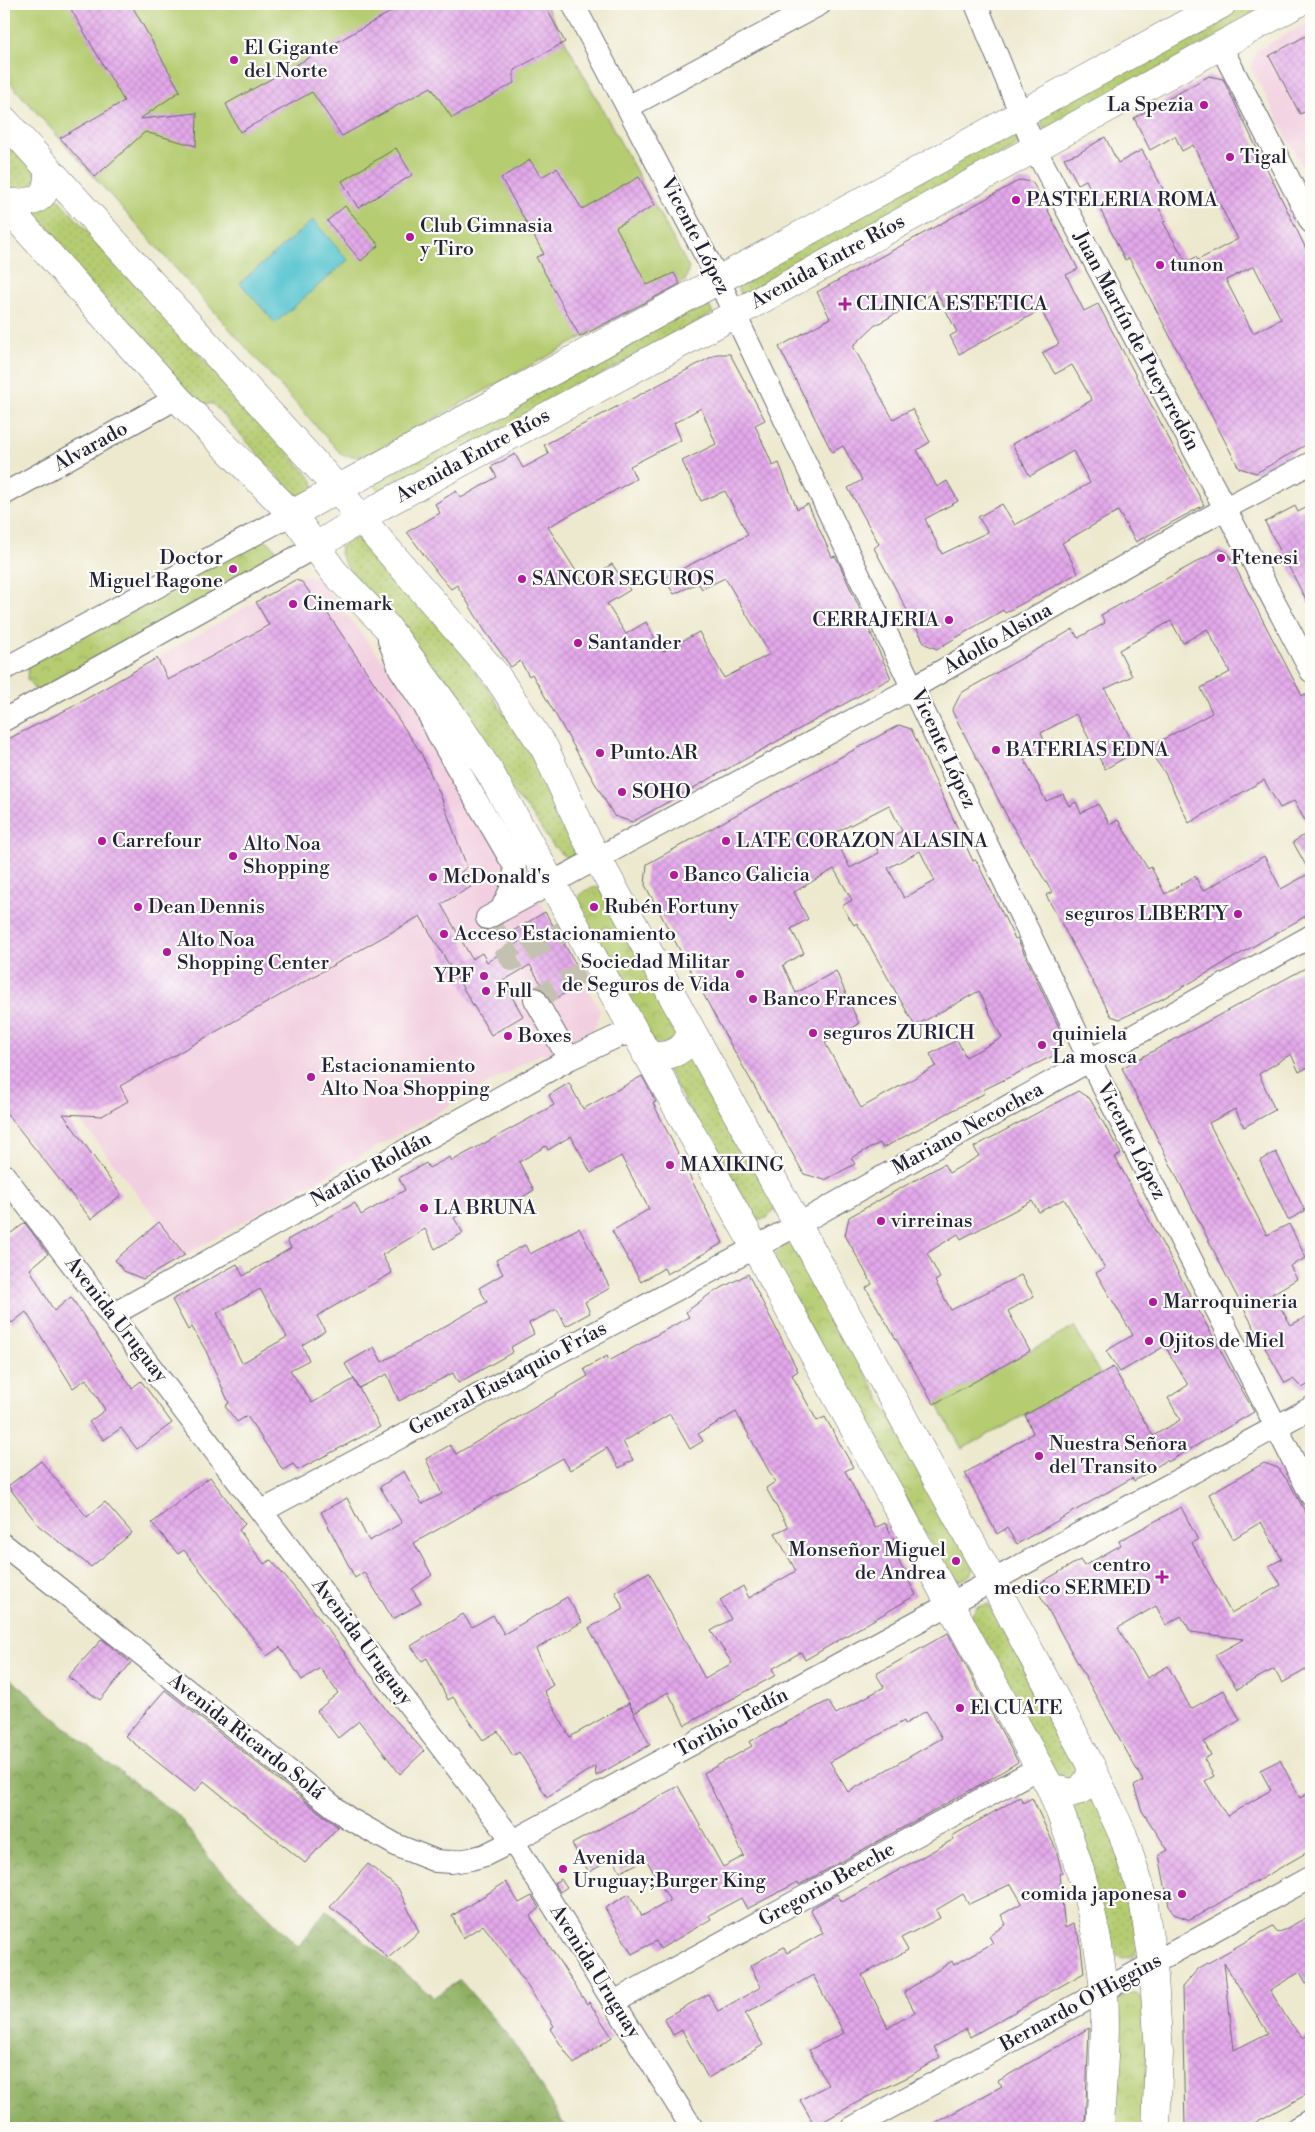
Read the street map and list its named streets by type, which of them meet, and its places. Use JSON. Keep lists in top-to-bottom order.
{
  "streets": {
    "main road": ["Avenida Entre Ríos"],
    "street": [
      "Vicente López",
      "Juan Martín de Pueyrredón",
      "Alvarado",
      "Adolfo Alsina",
      "Mariano Necochea",
      "Natalio Roldán",
      "Avenida Uruguay",
      "General Eustaquio Frías",
      "Toribio Tedín",
      "Avenida Ricardo Solá",
      "Gregorio Beeche",
      "Bernardo O'Higgins"
    ]
  },
  "crossings": [
    ["Vicente López", "Avenida Entre Ríos"],
    ["Vicente López", "Adolfo Alsina"],
    ["Vicente López", "Mariano Necochea"],
    ["Vicente López", "Toribio Tedín"],
    ["Avenida Entre Ríos", "Juan Martín de Pueyrredón"],
    ["Juan Martín de Pueyrredón", "Adolfo Alsina"],
    ["Mariano Necochea", "General Eustaquio Frías"],
    ["Natalio Roldán", "Avenida Uruguay"],
    ["Avenida Uruguay", "General Eustaquio Frías"],
    ["Avenida Uruguay", "Toribio Tedín"],
    ["Avenida Uruguay", "Avenida Ricardo Solá"],
    ["Avenida Uruguay", "Gregorio Beeche"],
    ["Toribio Tedín", "Avenida Ricardo Solá"]
  ],
  "places": {
    "other": [
      "El Gigante del Norte",
      "La Spezia",
      "Tigal",
      "PASTELERIA ROMA",
      "Club Gimnasia y Tiro",
      "tunon",
      "Ftenesi",
      "Doctor Miguel Ragone",
      "SANCOR SEGUROS",
      "Cinemark",
      "CERRAJERIA",
      "Santander",
      "BATERIAS EDNA",
      "Punto.AR",
      "SOHO",
      "Carrefour",
      "LATE CORAZON ALASINA",
      "Alto Noa Shopping",
      "Banco Galicia",
      "McDonald's",
      "Dean Dennis",
      "Rubén Fortuny",
      "seguros LIBERTY",
      "Acceso Estacionamiento",
      "Alto Noa Shopping Center",
      "Sociedad Militar de Seguros de Vida",
      "YPF",
      "Full",
      "Banco Frances",
      "seguros ZURICH",
      "Boxes",
      "quiniela La mosca",
      "Estacionamiento Alto Noa Shopping",
      "MAXIKING",
      "LA BRUNA",
      "virreinas",
      "Marroquineria",
      "Ojitos de Miel",
      "Nuestra Señora del Transito",
      "Monseñor Miguel de Andrea",
      "El CUATE",
      "Avenida Uruguay;Burger King",
      "comida japonesa"
    ],
    "health": ["CLINICA ESTETICA", "centro medico SERMED"]
  }
}
